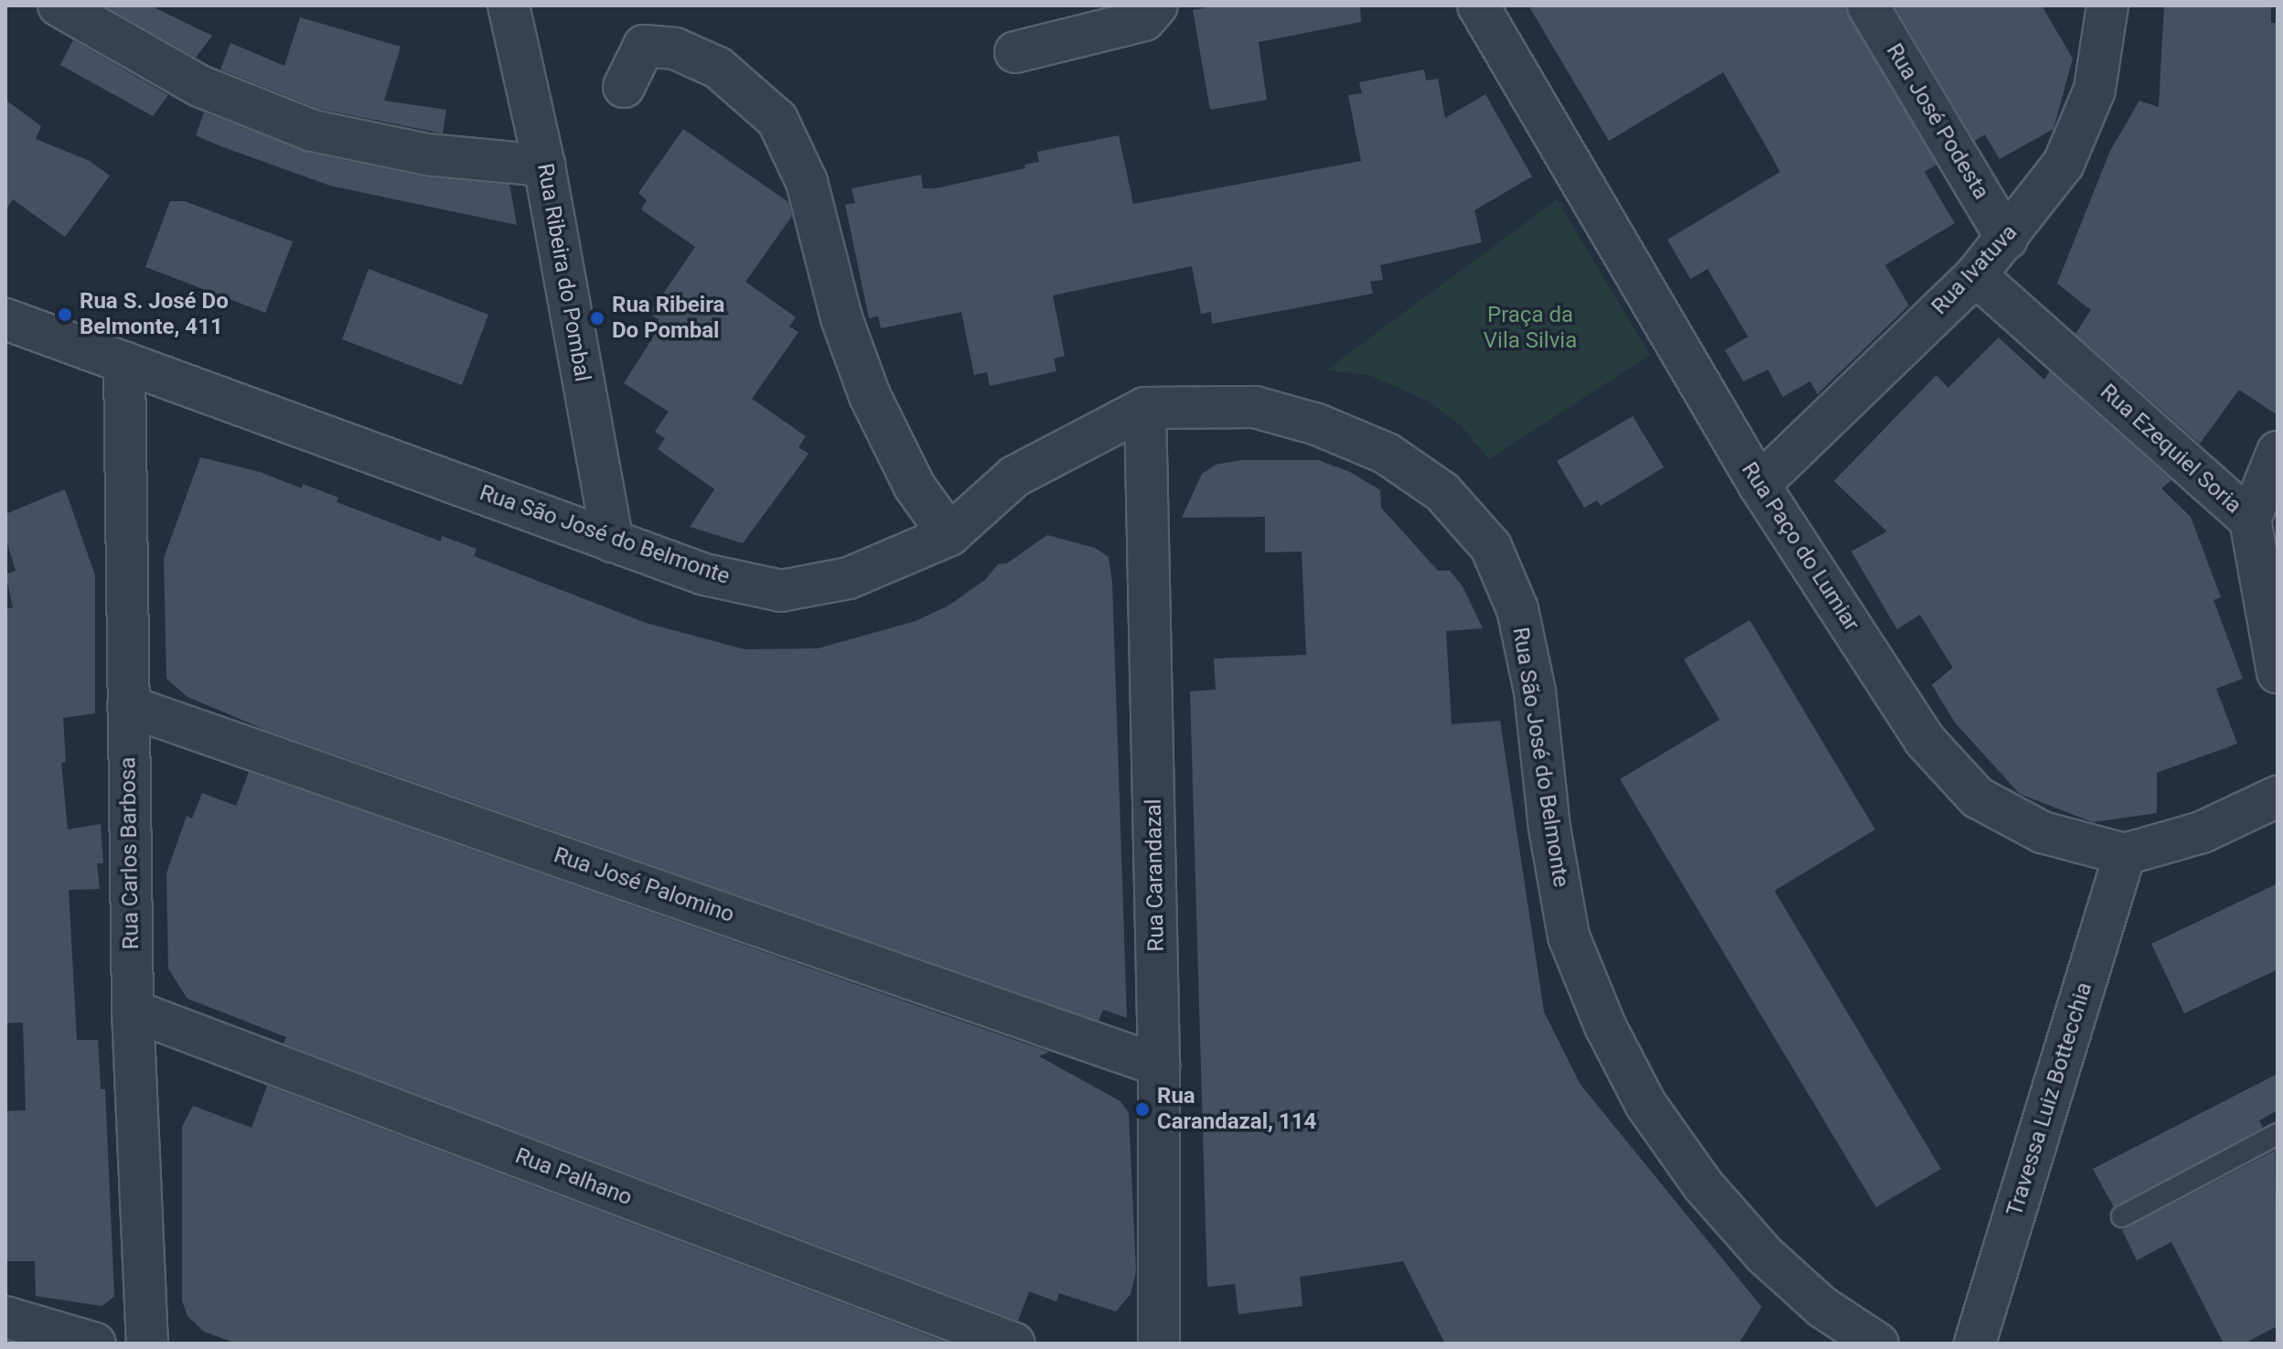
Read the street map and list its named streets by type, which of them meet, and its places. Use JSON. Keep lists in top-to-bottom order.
{
  "streets": {
    "street": [
      "Rua José Podesta",
      "Rua Ivatuva",
      "Rua Ribeira do Pombal",
      "Rua Ezequiel Soria",
      "Rua São José do Belmonte",
      "Rua Paço do Lumiar",
      "Rua Carlos Barbosa",
      "Rua Carandazal",
      "Rua José Palomino",
      "Travessa Luiz Bottecchia",
      "Rua Palhano"
    ]
  },
  "crossings": [
    ["Rua José Podesta", "Rua Ivatuva"],
    ["Rua Ivatuva", "Rua Ezequiel Soria"],
    ["Rua Ivatuva", "Rua Paço do Lumiar"],
    ["Rua Ribeira do Pombal", "Rua São José do Belmonte"],
    ["Rua São José do Belmonte", "Rua Carlos Barbosa"],
    ["Rua São José do Belmonte", "Rua Carandazal"],
    ["Rua Paço do Lumiar", "Travessa Luiz Bottecchia"],
    ["Rua Carlos Barbosa", "Rua José Palomino"],
    ["Rua Carlos Barbosa", "Rua Palhano"],
    ["Rua Carandazal", "Rua José Palomino"]
  ],
  "parks": ["Praça da Vila Silvia"],
  "places": ["Rua S. José Do Belmonte, 411", "Rua Ribeira Do Pombal", "Rua Carandazal, 114"]
}
